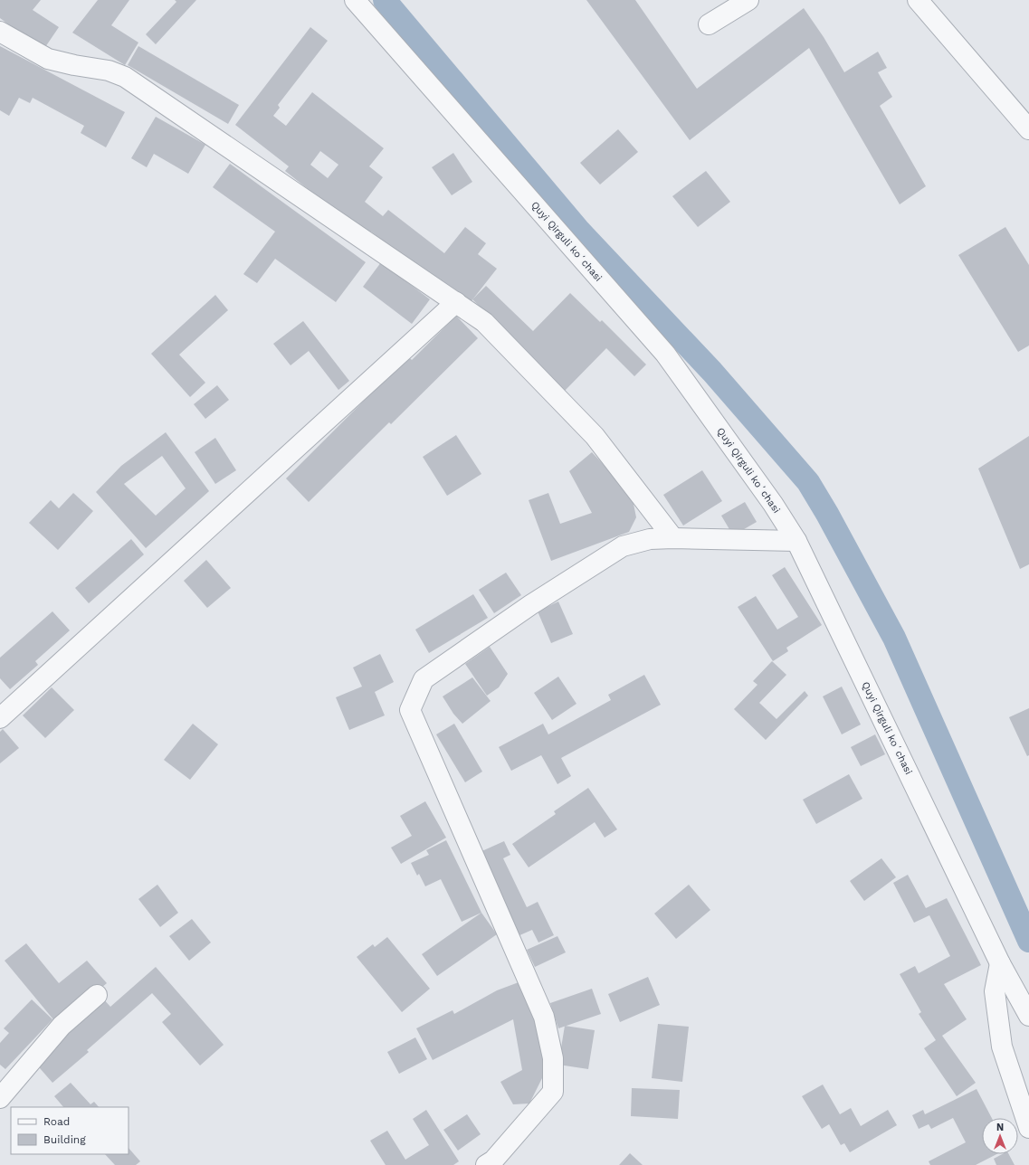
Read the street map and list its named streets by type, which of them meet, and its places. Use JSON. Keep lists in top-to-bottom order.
{
  "streets": {
    "street": ["Quyi Qirguli koʻchasi"]
  },
  "legend": ["Road", "Building"],
  "north": "top"
}
